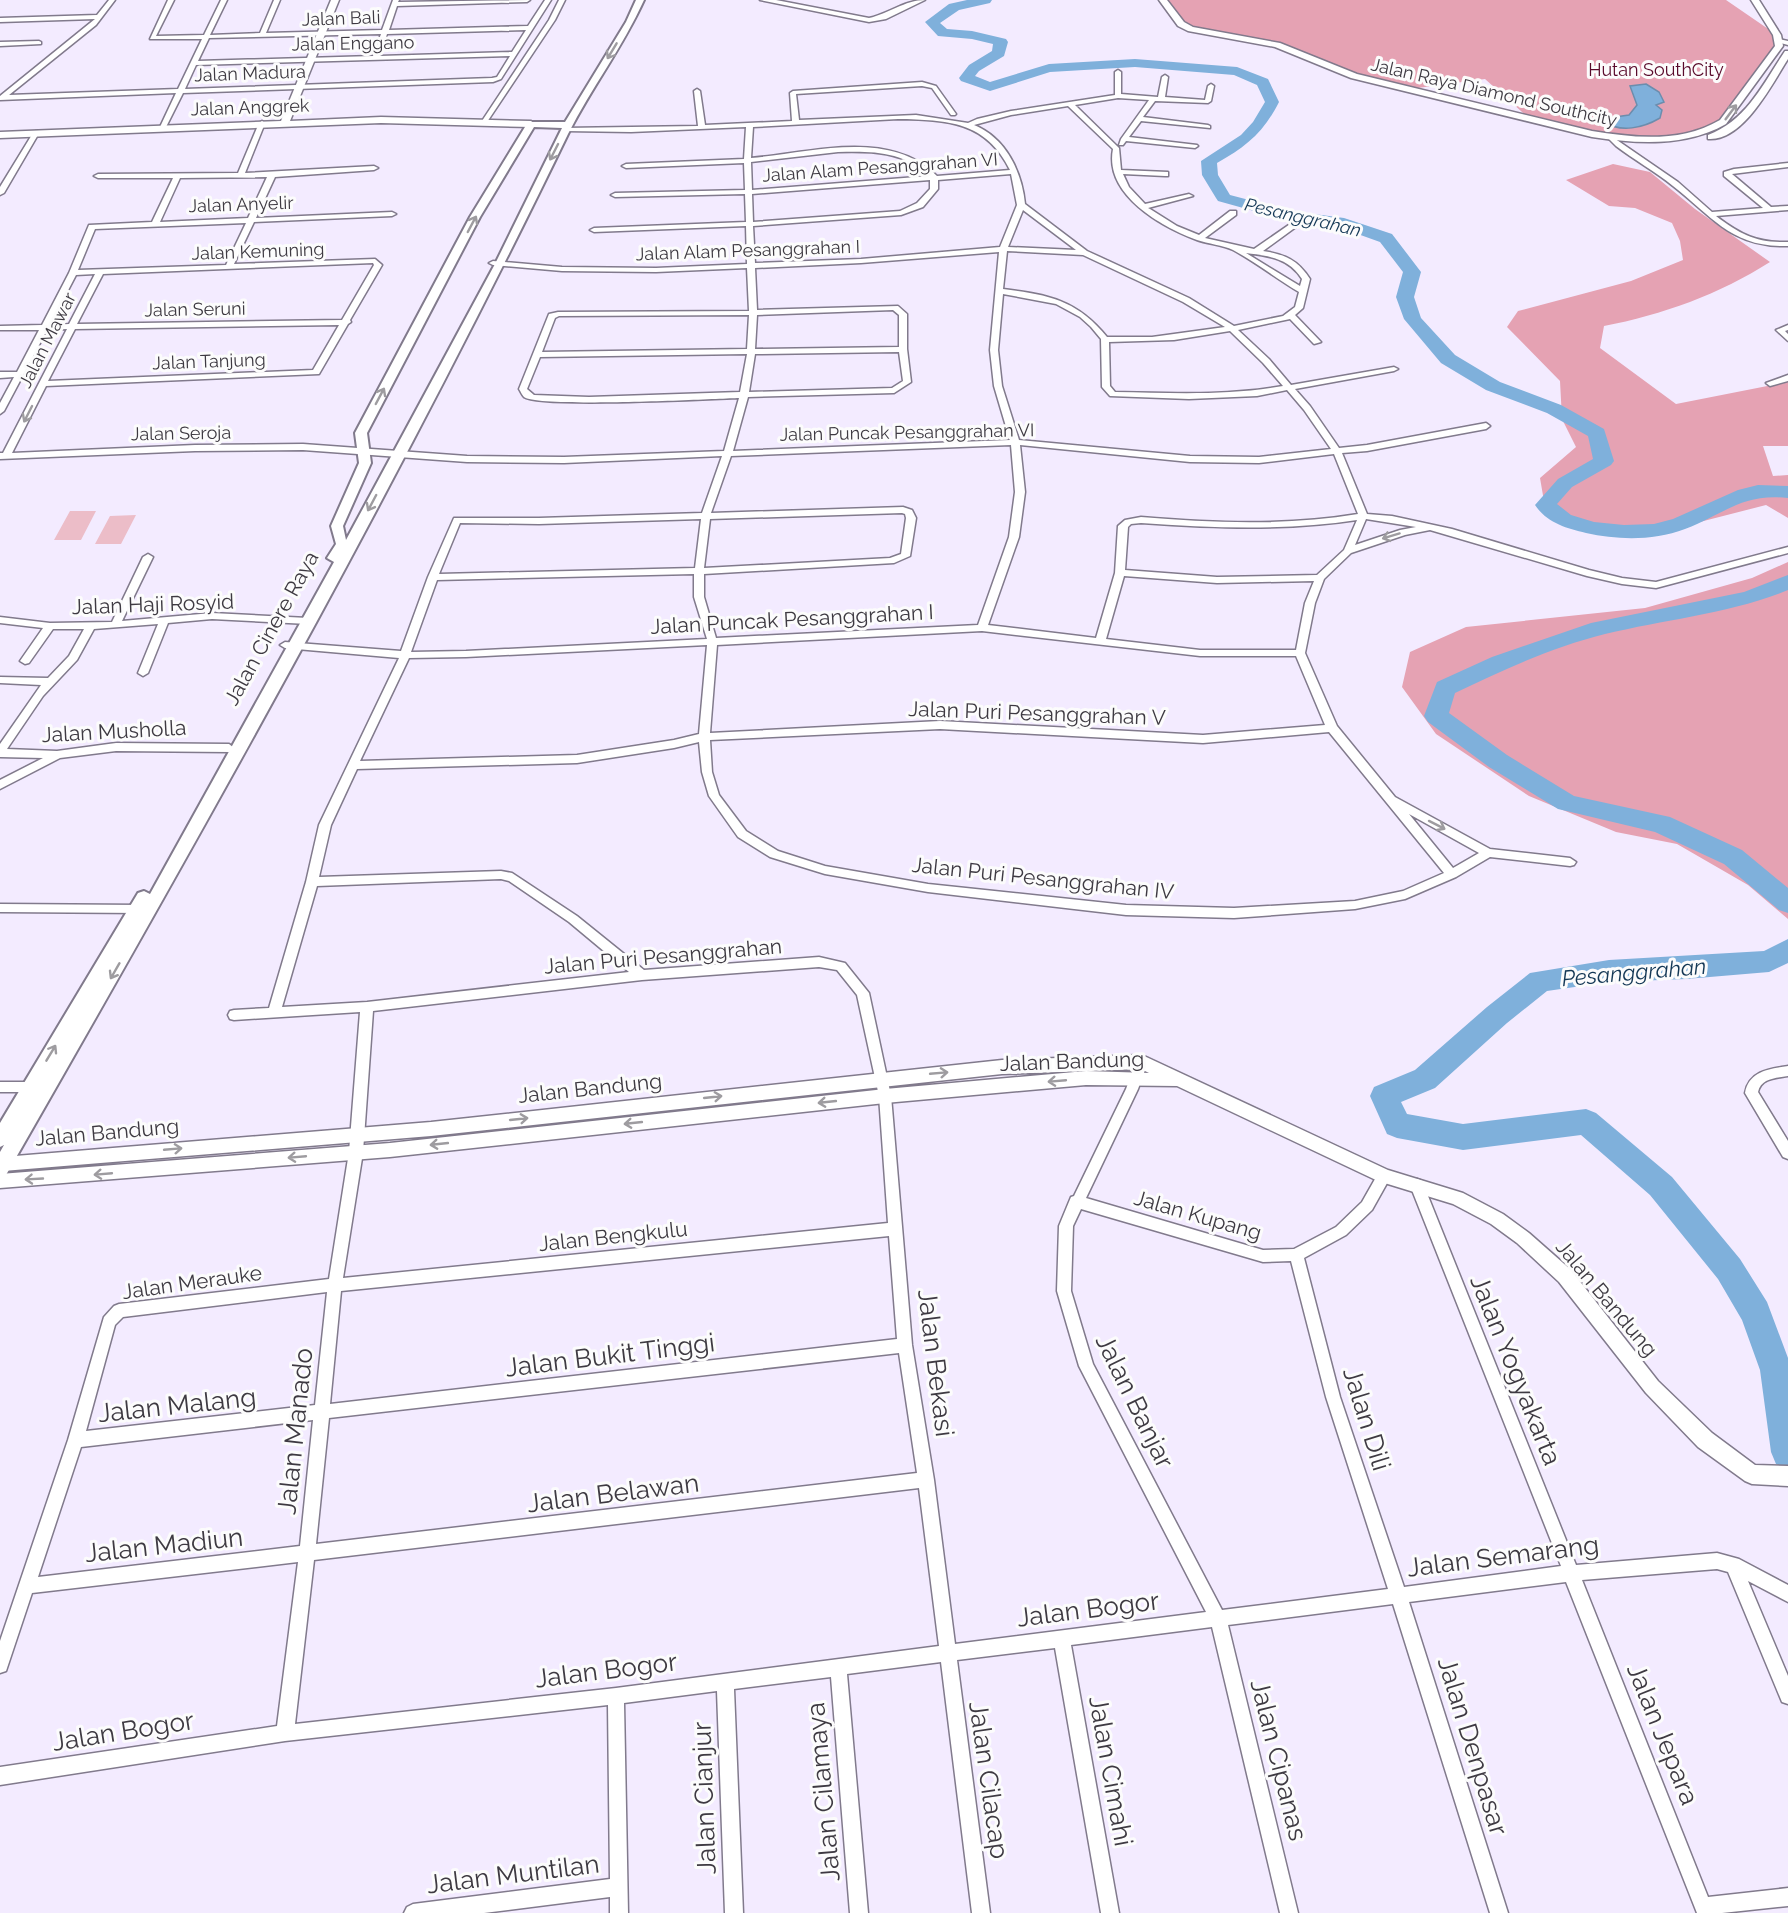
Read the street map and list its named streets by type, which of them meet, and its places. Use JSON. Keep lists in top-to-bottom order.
{
  "streets": {
    "main road": ["Jalan Anggrek", "Jalan Cinere Raya"],
    "street": [
      "Jalan Bali",
      "Jalan Enggano",
      "Jalan Madura",
      "Jalan Raya Diamond Southcity",
      "Jalan Alam Pesanggrahan VI",
      "Jalan Anyelir",
      "Jalan Alam Pesanggrahan I",
      "Jalan Kemuning",
      "Jalan Seruni",
      "Jalan Mawar",
      "Jalan Tanjung",
      "Jalan Puncak Pesanggrahan VI",
      "Jalan Seroja",
      "Jalan Haji Rosyid",
      "Jalan Puncak Pesanggrahan I",
      "Jalan Puri Pesanggrahan V",
      "Jalan Musholla",
      "Jalan Puri Pesanggrahan IV",
      "Jalan Puri Pesanggrahan",
      "Jalan Bandung",
      "Jalan Kupang",
      "Jalan Bengkulu",
      "Jalan Merauke",
      "Jalan Bukit Tinggi",
      "Jalan Bekasi",
      "Jalan Yogyakarta",
      "Jalan Banjar",
      "Jalan Malang",
      "Jalan Dili",
      "Jalan Manado",
      "Jalan Belawan",
      "Jalan Madiun",
      "Jalan Semarang",
      "Jalan Bogor",
      "Jalan Jepara",
      "Jalan Denpasar",
      "Jalan Cipanas",
      "Jalan Cimahi",
      "Jalan Cilacap",
      "Jalan Cilamaya",
      "Jalan Cianjur",
      "Jalan Muntilan"
    ]
  },
  "crossings": [
    ["Jalan Enggano", "Jalan Madura"],
    ["Jalan Anggrek", "Jalan Cinere Raya"],
    ["Jalan Anyelir", "Jalan Mawar"],
    ["Jalan Alam Pesanggrahan I", "Jalan Cinere Raya"],
    ["Jalan Kemuning", "Jalan Seruni"],
    ["Jalan Kemuning", "Jalan Mawar"],
    ["Jalan Kemuning", "Jalan Tanjung"],
    ["Jalan Seruni", "Jalan Mawar"],
    ["Jalan Seruni", "Jalan Tanjung"],
    ["Jalan Mawar", "Jalan Tanjung"],
    ["Jalan Mawar", "Jalan Seroja"],
    ["Jalan Puncak Pesanggrahan VI", "Jalan Seroja"],
    ["Jalan Puncak Pesanggrahan VI", "Jalan Cinere Raya"],
    ["Jalan Seroja", "Jalan Cinere Raya"],
    ["Jalan Haji Rosyid", "Jalan Cinere Raya"],
    ["Jalan Puncak Pesanggrahan I", "Jalan Cinere Raya"],
    ["Jalan Puncak Pesanggrahan I", "Jalan Puri Pesanggrahan IV"],
    ["Jalan Cinere Raya", "Jalan Musholla"],
    ["Jalan Cinere Raya", "Jalan Bandung"],
    ["Jalan Puri Pesanggrahan V", "Jalan Puri Pesanggrahan IV"],
    ["Jalan Puri Pesanggrahan", "Jalan Bandung"],
    ["Jalan Puri Pesanggrahan", "Jalan Bekasi"],
    ["Jalan Bandung", "Jalan Kupang"],
    ["Jalan Bandung", "Jalan Bekasi"],
    ["Jalan Bandung", "Jalan Yogyakarta"],
    ["Jalan Bandung", "Jalan Banjar"],
    ["Jalan Bandung", "Jalan Manado"],
    ["Jalan Kupang", "Jalan Banjar"],
    ["Jalan Kupang", "Jalan Dili"],
    ["Jalan Bengkulu", "Jalan Merauke"],
    ["Jalan Bengkulu", "Jalan Bekasi"],
    ["Jalan Bengkulu", "Jalan Manado"],
    ["Jalan Merauke", "Jalan Malang"],
    ["Jalan Merauke", "Jalan Manado"],
    ["Jalan Bukit Tinggi", "Jalan Bekasi"],
    ["Jalan Bukit Tinggi", "Jalan Malang"],
    ["Jalan Bukit Tinggi", "Jalan Manado"],
    ["Jalan Bekasi", "Jalan Belawan"],
    ["Jalan Bekasi", "Jalan Bogor"],
    ["Jalan Bekasi", "Jalan Cilacap"],
    ["Jalan Yogyakarta", "Jalan Semarang"],
    ["Jalan Yogyakarta", "Jalan Jepara"],
    ["Jalan Banjar", "Jalan Semarang"],
    ["Jalan Banjar", "Jalan Bogor"],
    ["Jalan Banjar", "Jalan Cipanas"],
    ["Jalan Malang", "Jalan Manado"],
    ["Jalan Dili", "Jalan Semarang"],
    ["Jalan Dili", "Jalan Denpasar"],
    ["Jalan Manado", "Jalan Belawan"],
    ["Jalan Manado", "Jalan Madiun"],
    ["Jalan Manado", "Jalan Bogor"],
    ["Jalan Belawan", "Jalan Madiun"],
    ["Jalan Semarang", "Jalan Bogor"],
    ["Jalan Semarang", "Jalan Jepara"],
    ["Jalan Semarang", "Jalan Denpasar"],
    ["Jalan Semarang", "Jalan Cipanas"],
    ["Jalan Bogor", "Jalan Cipanas"],
    ["Jalan Bogor", "Jalan Cimahi"],
    ["Jalan Bogor", "Jalan Cilacap"],
    ["Jalan Bogor", "Jalan Cilamaya"],
    ["Jalan Bogor", "Jalan Cianjur"]
  ],
  "water": ["Pesanggrahan"],
  "parks": ["Hutan SouthCity"]
}
